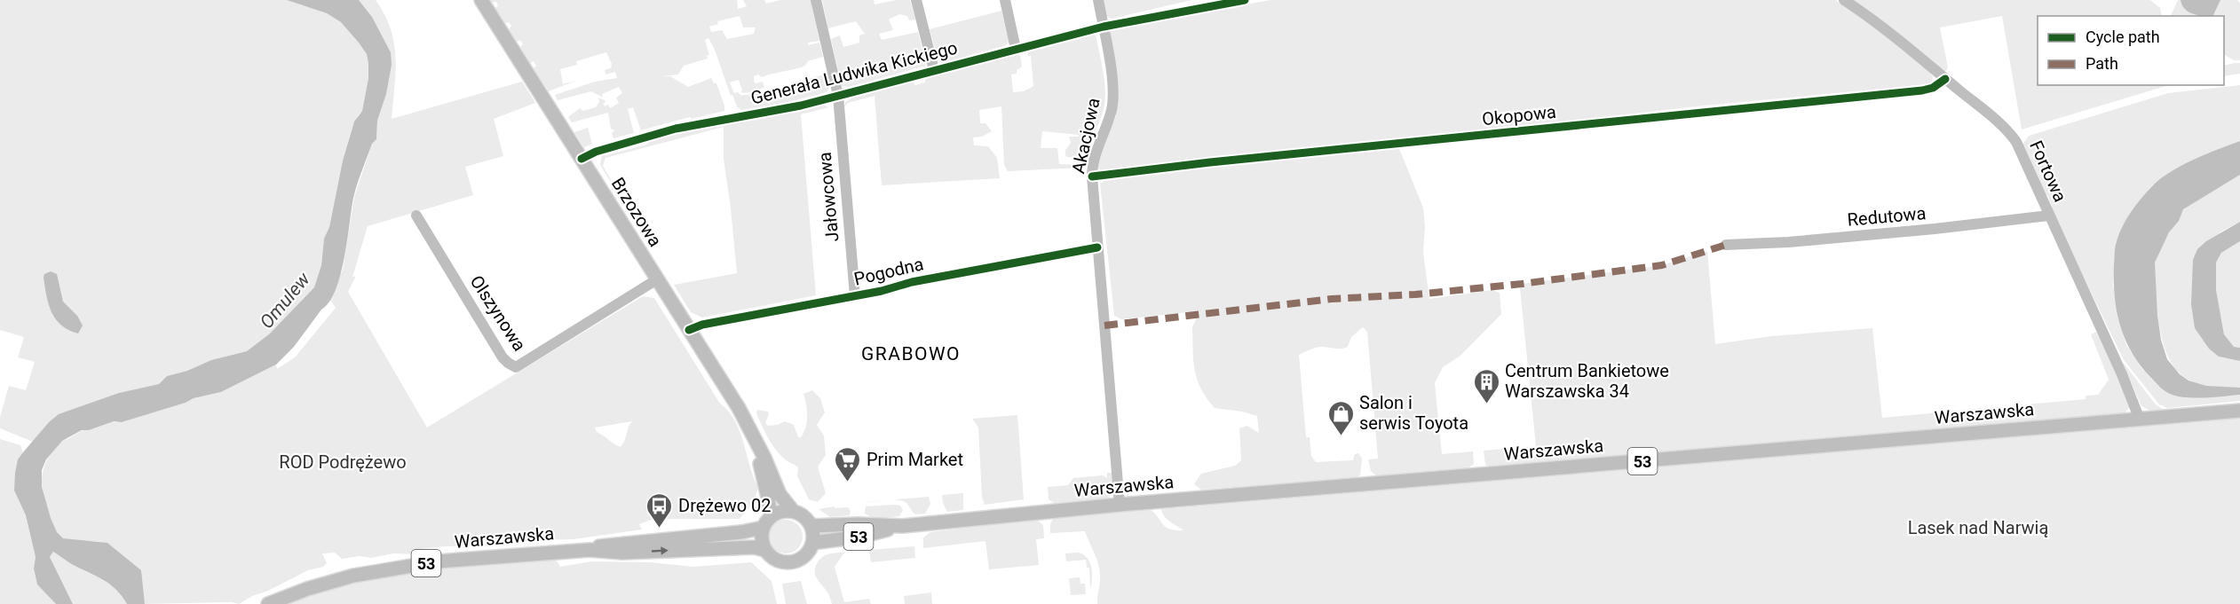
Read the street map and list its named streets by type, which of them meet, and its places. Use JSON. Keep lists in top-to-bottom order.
{
  "streets": {
    "main road": ["Brzozowa", "Warszawska", "53"],
    "street": [
      "Generała Ludwika Kickiego",
      "Okopowa",
      "Akacjowa",
      "Fortowa",
      "Jałowcowa",
      "Redutowa",
      "Pogodna",
      "Olszynowa"
    ]
  },
  "crossings": [
    ["Generała Ludwika Kickiego", "Akacjowa"],
    ["Generała Ludwika Kickiego", "Jałowcowa"],
    ["Generała Ludwika Kickiego", "Brzozowa"],
    ["Okopowa", "Akacjowa"],
    ["Okopowa", "Fortowa"],
    ["Akacjowa", "Pogodna"],
    ["Akacjowa", "Warszawska"],
    ["Fortowa", "Redutowa"],
    ["Fortowa", "Warszawska"],
    ["Jałowcowa", "Pogodna"],
    ["Brzozowa", "Pogodna"],
    ["Brzozowa", "Olszynowa"],
    ["Brzozowa", "Warszawska"],
    ["Brzozowa", "53"],
    ["Warszawska", "53"]
  ],
  "districts": ["GRABOWO"],
  "water": ["Omulew"],
  "parks": ["ROD Podrężewo", "Lasek nad Narwią"],
  "places": {
    "building": ["Centrum Bankietowe Warszawska 34"],
    "shop": ["Salon i serwis Toyota"],
    "supermarket": ["Prim Market"],
    "bus stop": ["Drężewo 02"]
  },
  "legend": ["Cycle path", "Path"]
}
